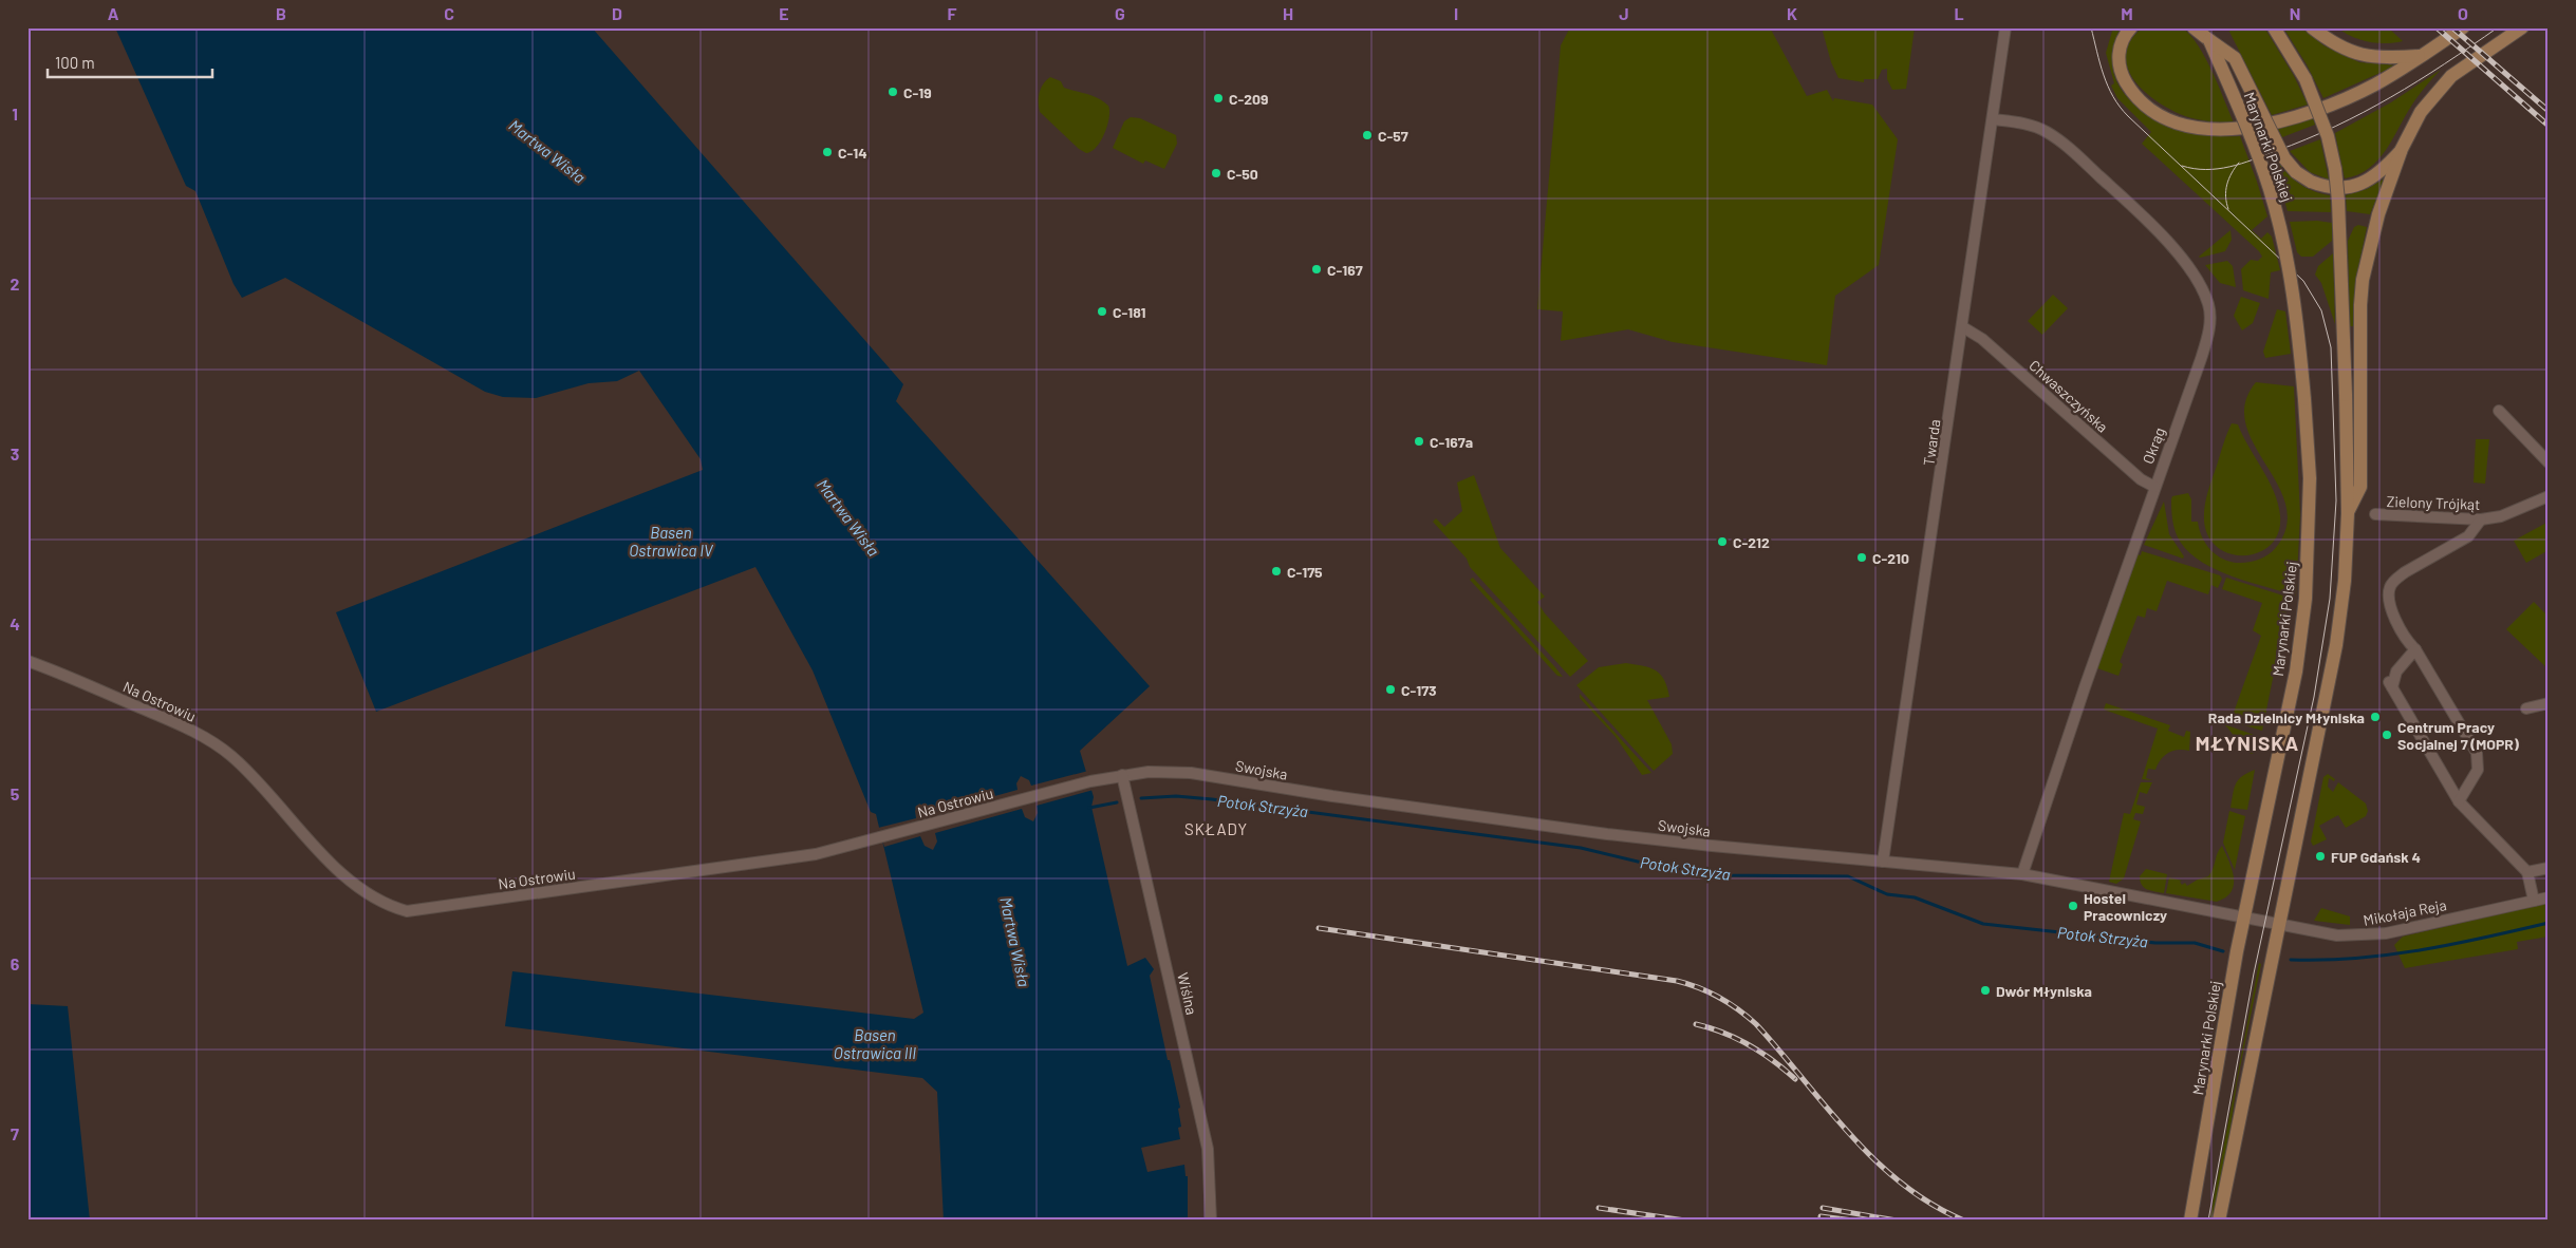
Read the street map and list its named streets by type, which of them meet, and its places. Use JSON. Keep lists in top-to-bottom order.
{
  "streets": {
    "main road": ["Marynarki Polskiej"],
    "street": [
      "Chwaszczyńska",
      "Twarda",
      "Okrąg",
      "Zielony Trójkąt",
      "Na Ostrowiu",
      "Swojska",
      "Mikołaja Reja",
      "Wiślna"
    ]
  },
  "crossings": [
    ["Marynarki Polskiej", "Swojska"],
    ["Marynarki Polskiej", "Mikołaja Reja"],
    ["Chwaszczyńska", "Twarda"],
    ["Chwaszczyńska", "Okrąg"],
    ["Twarda", "Okrąg"],
    ["Twarda", "Swojska"],
    ["Okrąg", "Swojska"],
    ["Na Ostrowiu", "Swojska"],
    ["Na Ostrowiu", "Wiślna"],
    ["Swojska", "Mikołaja Reja"],
    ["Swojska", "Wiślna"]
  ],
  "districts": ["MŁYNISKA", "SKŁADY"],
  "water": [
    "Martwa Wisła",
    "Basen Ostrawica IV",
    "Potok Strzyża",
    "Basen Ostrawica III"
  ],
  "places": [
    "C-19",
    "C-209",
    "C-57",
    "C-14",
    "C-50",
    "C-167",
    "C-181",
    "C-167a",
    "C-212",
    "C-210",
    "C-175",
    "C-173",
    "Rada Dzielnicy Młyniska",
    "Centrum Pracy Socjalnej 7 (MOPR)",
    "FUP Gdańsk 4",
    "Hostel Pracowniczy",
    "Dwór Młyniska"
  ],
  "scale_bar": "100 m",
  "grid": {
    "columns": [
      "A",
      "B",
      "C",
      "D",
      "E",
      "F",
      "G",
      "H",
      "I",
      "J",
      "K",
      "L",
      "M",
      "N",
      "O"
    ],
    "rows": [
      "1",
      "2",
      "3",
      "4",
      "5",
      "6",
      "7"
    ]
  }
}
